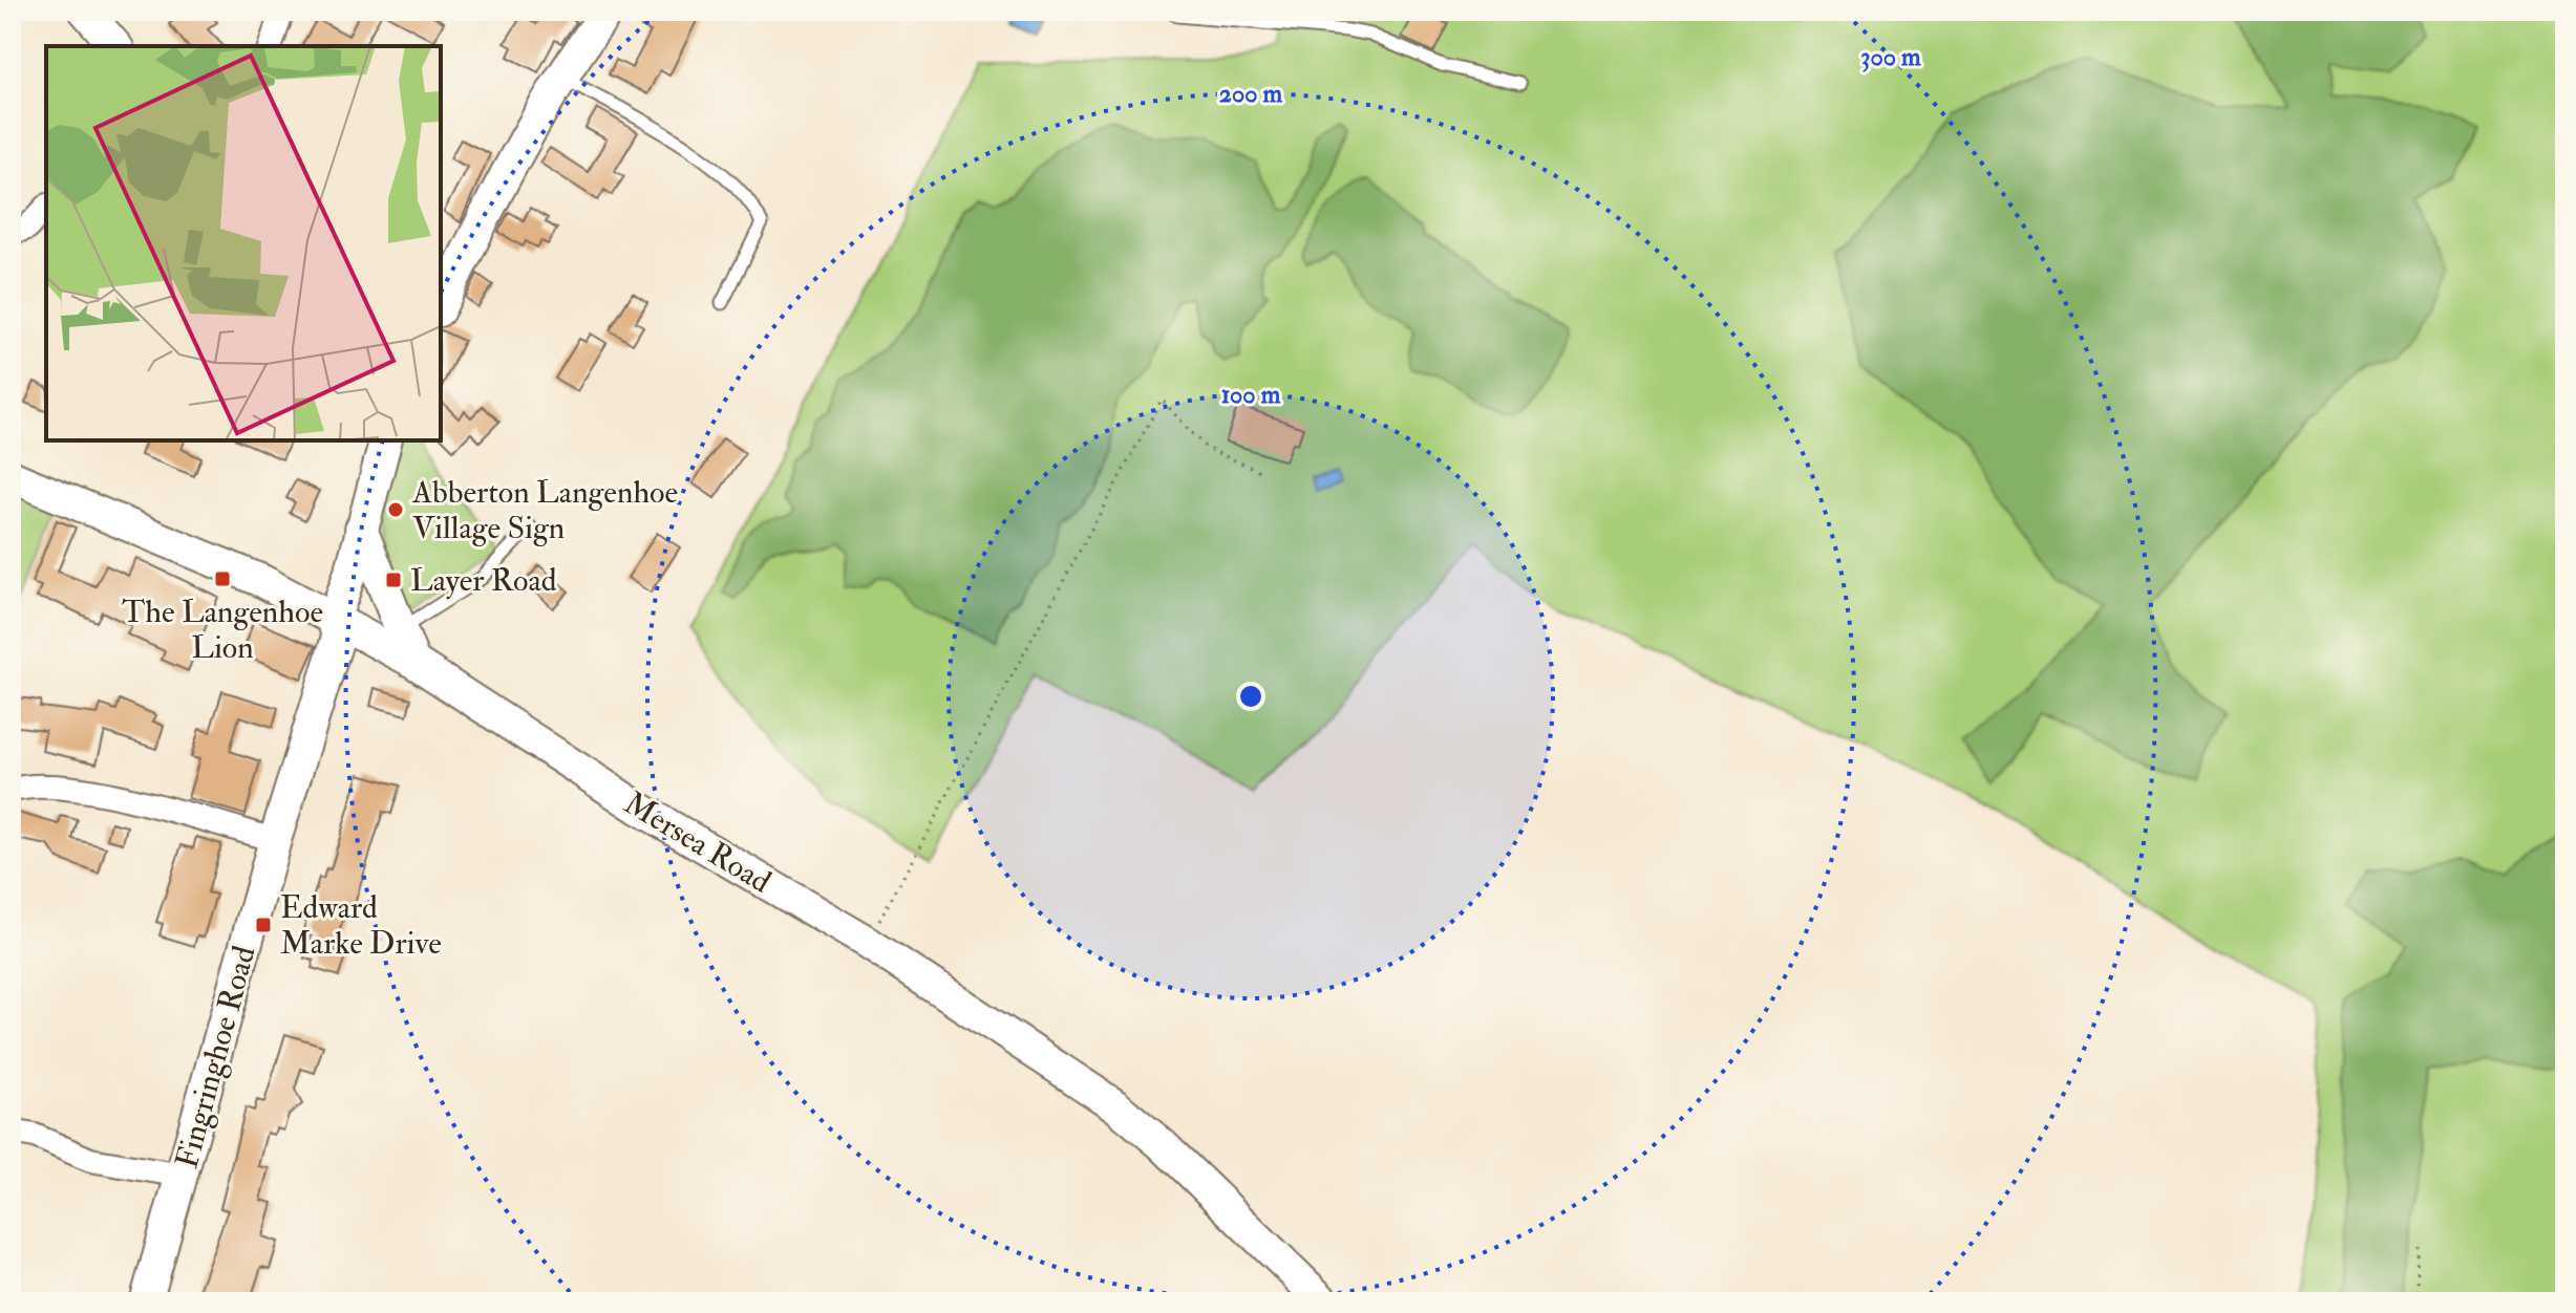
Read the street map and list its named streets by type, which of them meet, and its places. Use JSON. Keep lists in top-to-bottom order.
{
  "streets": {
    "main road": ["Mersea Road", "Fingringhoe Road"]
  },
  "crossings": [
    ["Mersea Road", "Fingringhoe Road"]
  ],
  "places": {
    "other": ["Abberton Langenhoe Village Sign"],
    "transit": ["The Langenhoe Lion", "Layer Road", "Edward Marke Drive"]
  },
  "rings": ["300 m", "200 m", "100 m"]
}
